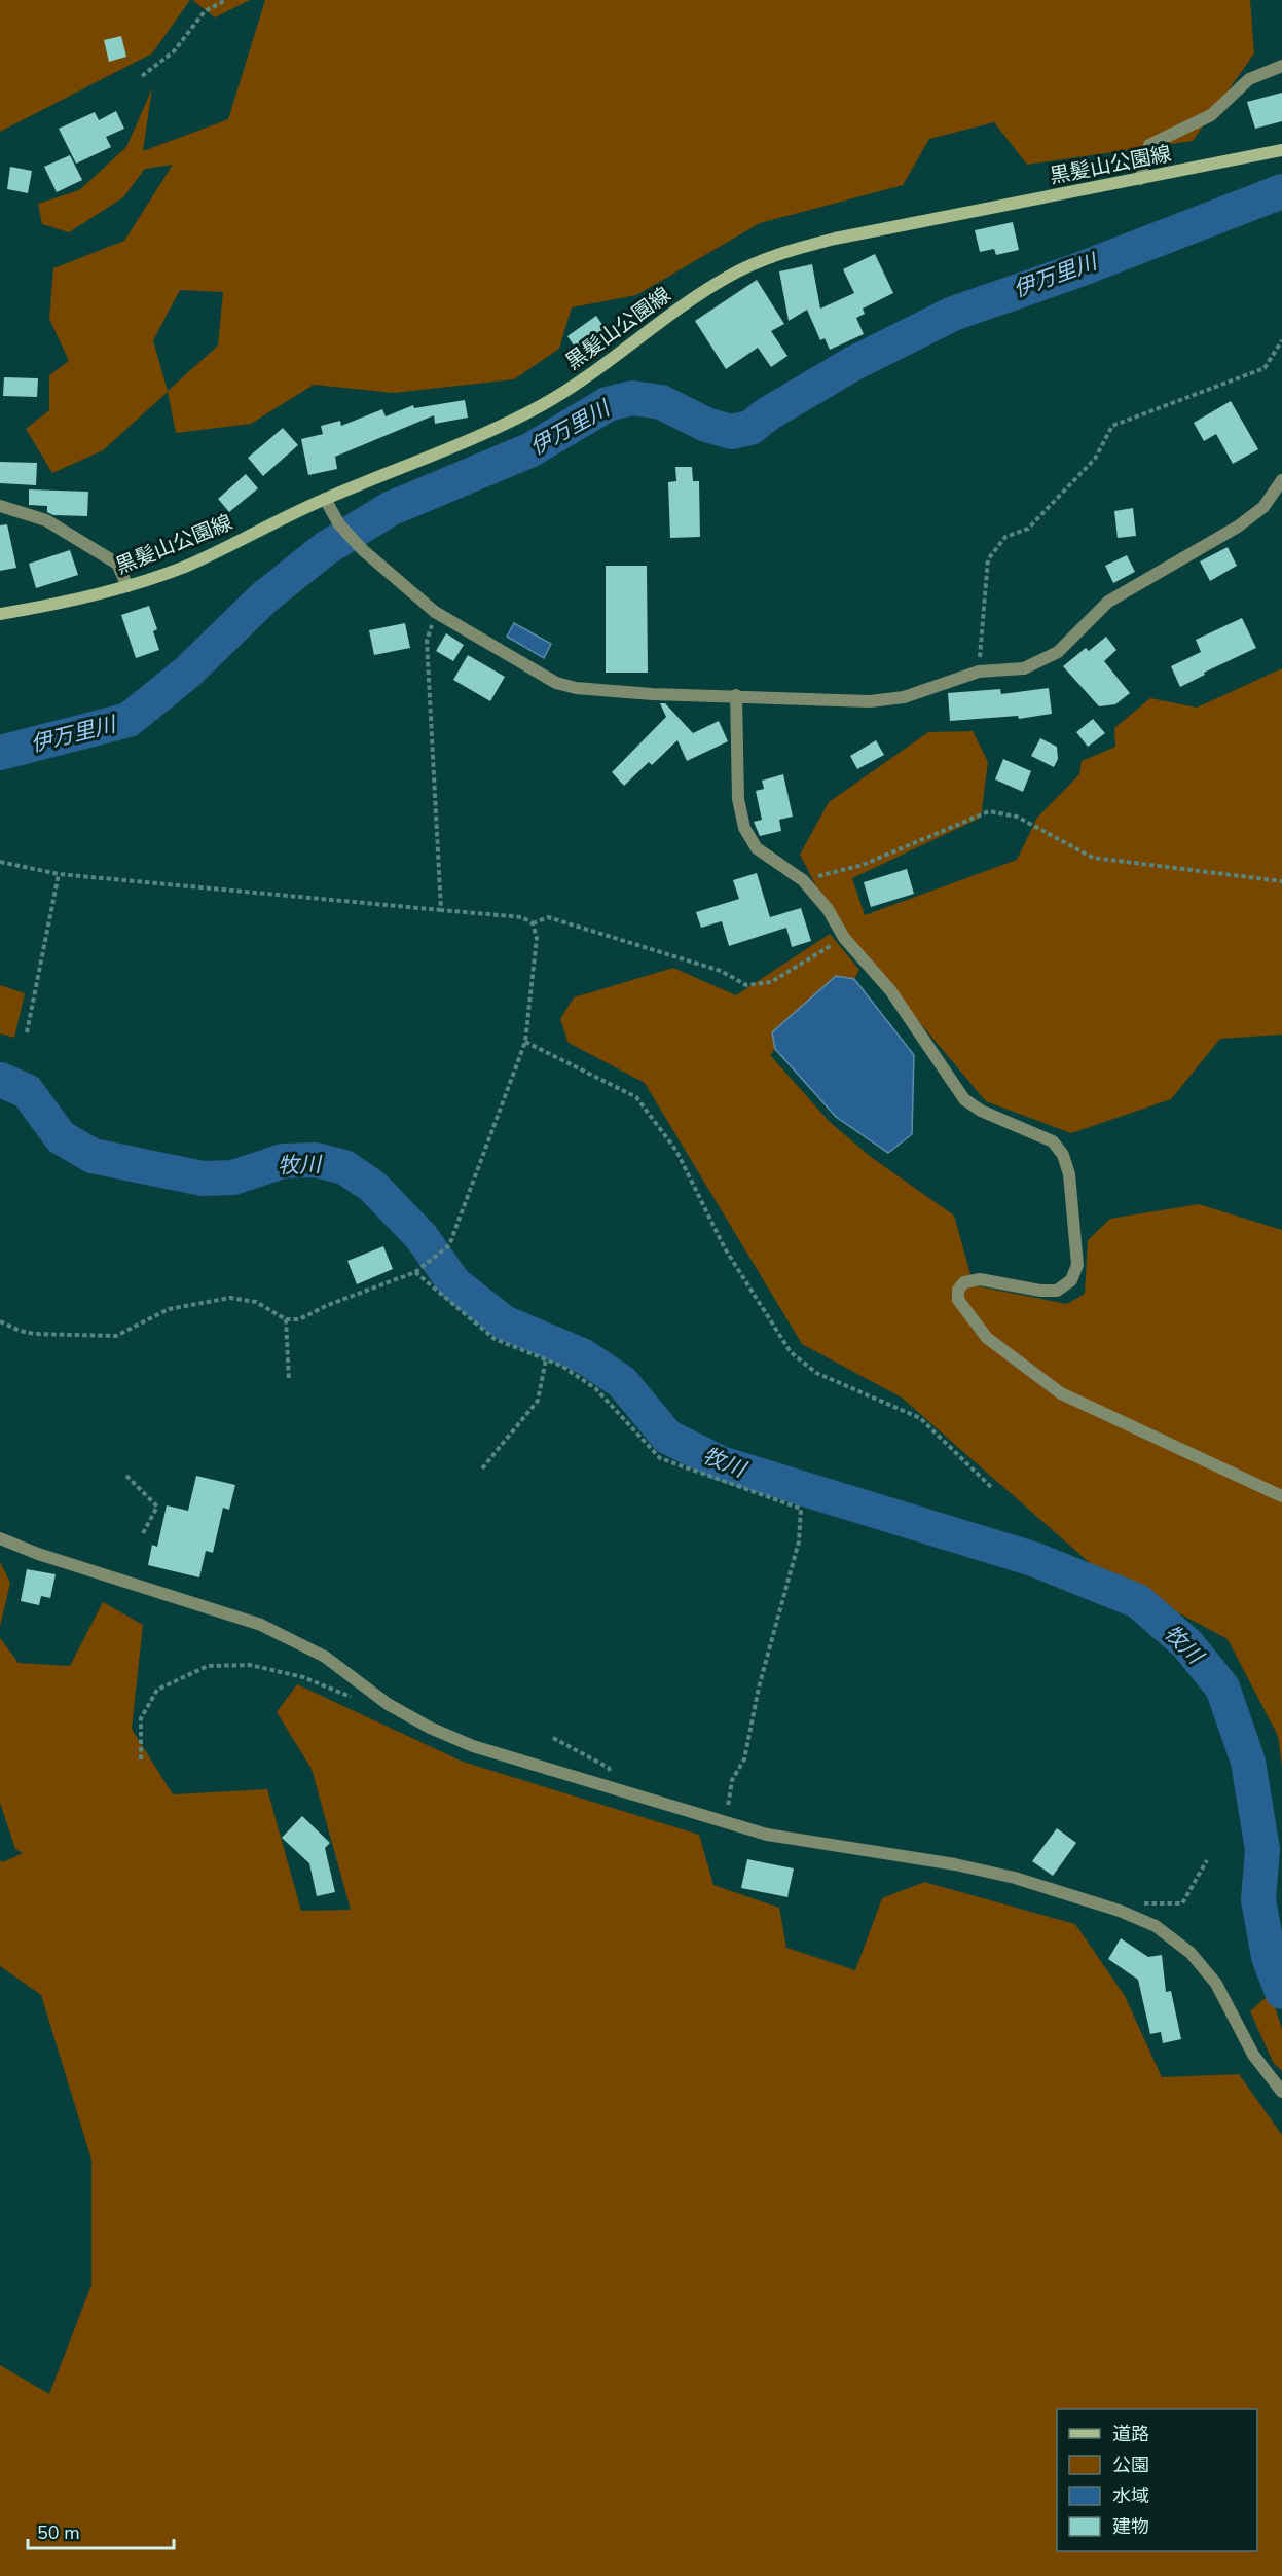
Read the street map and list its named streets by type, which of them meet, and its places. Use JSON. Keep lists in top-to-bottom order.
{
  "streets": {
    "main road": ["黒髪山公園線"]
  },
  "water": ["伊万里川", "牧川"],
  "legend": [
    "道路",
    "公園",
    "水域",
    "建物"
  ],
  "scale_bar": "50 m"
}
